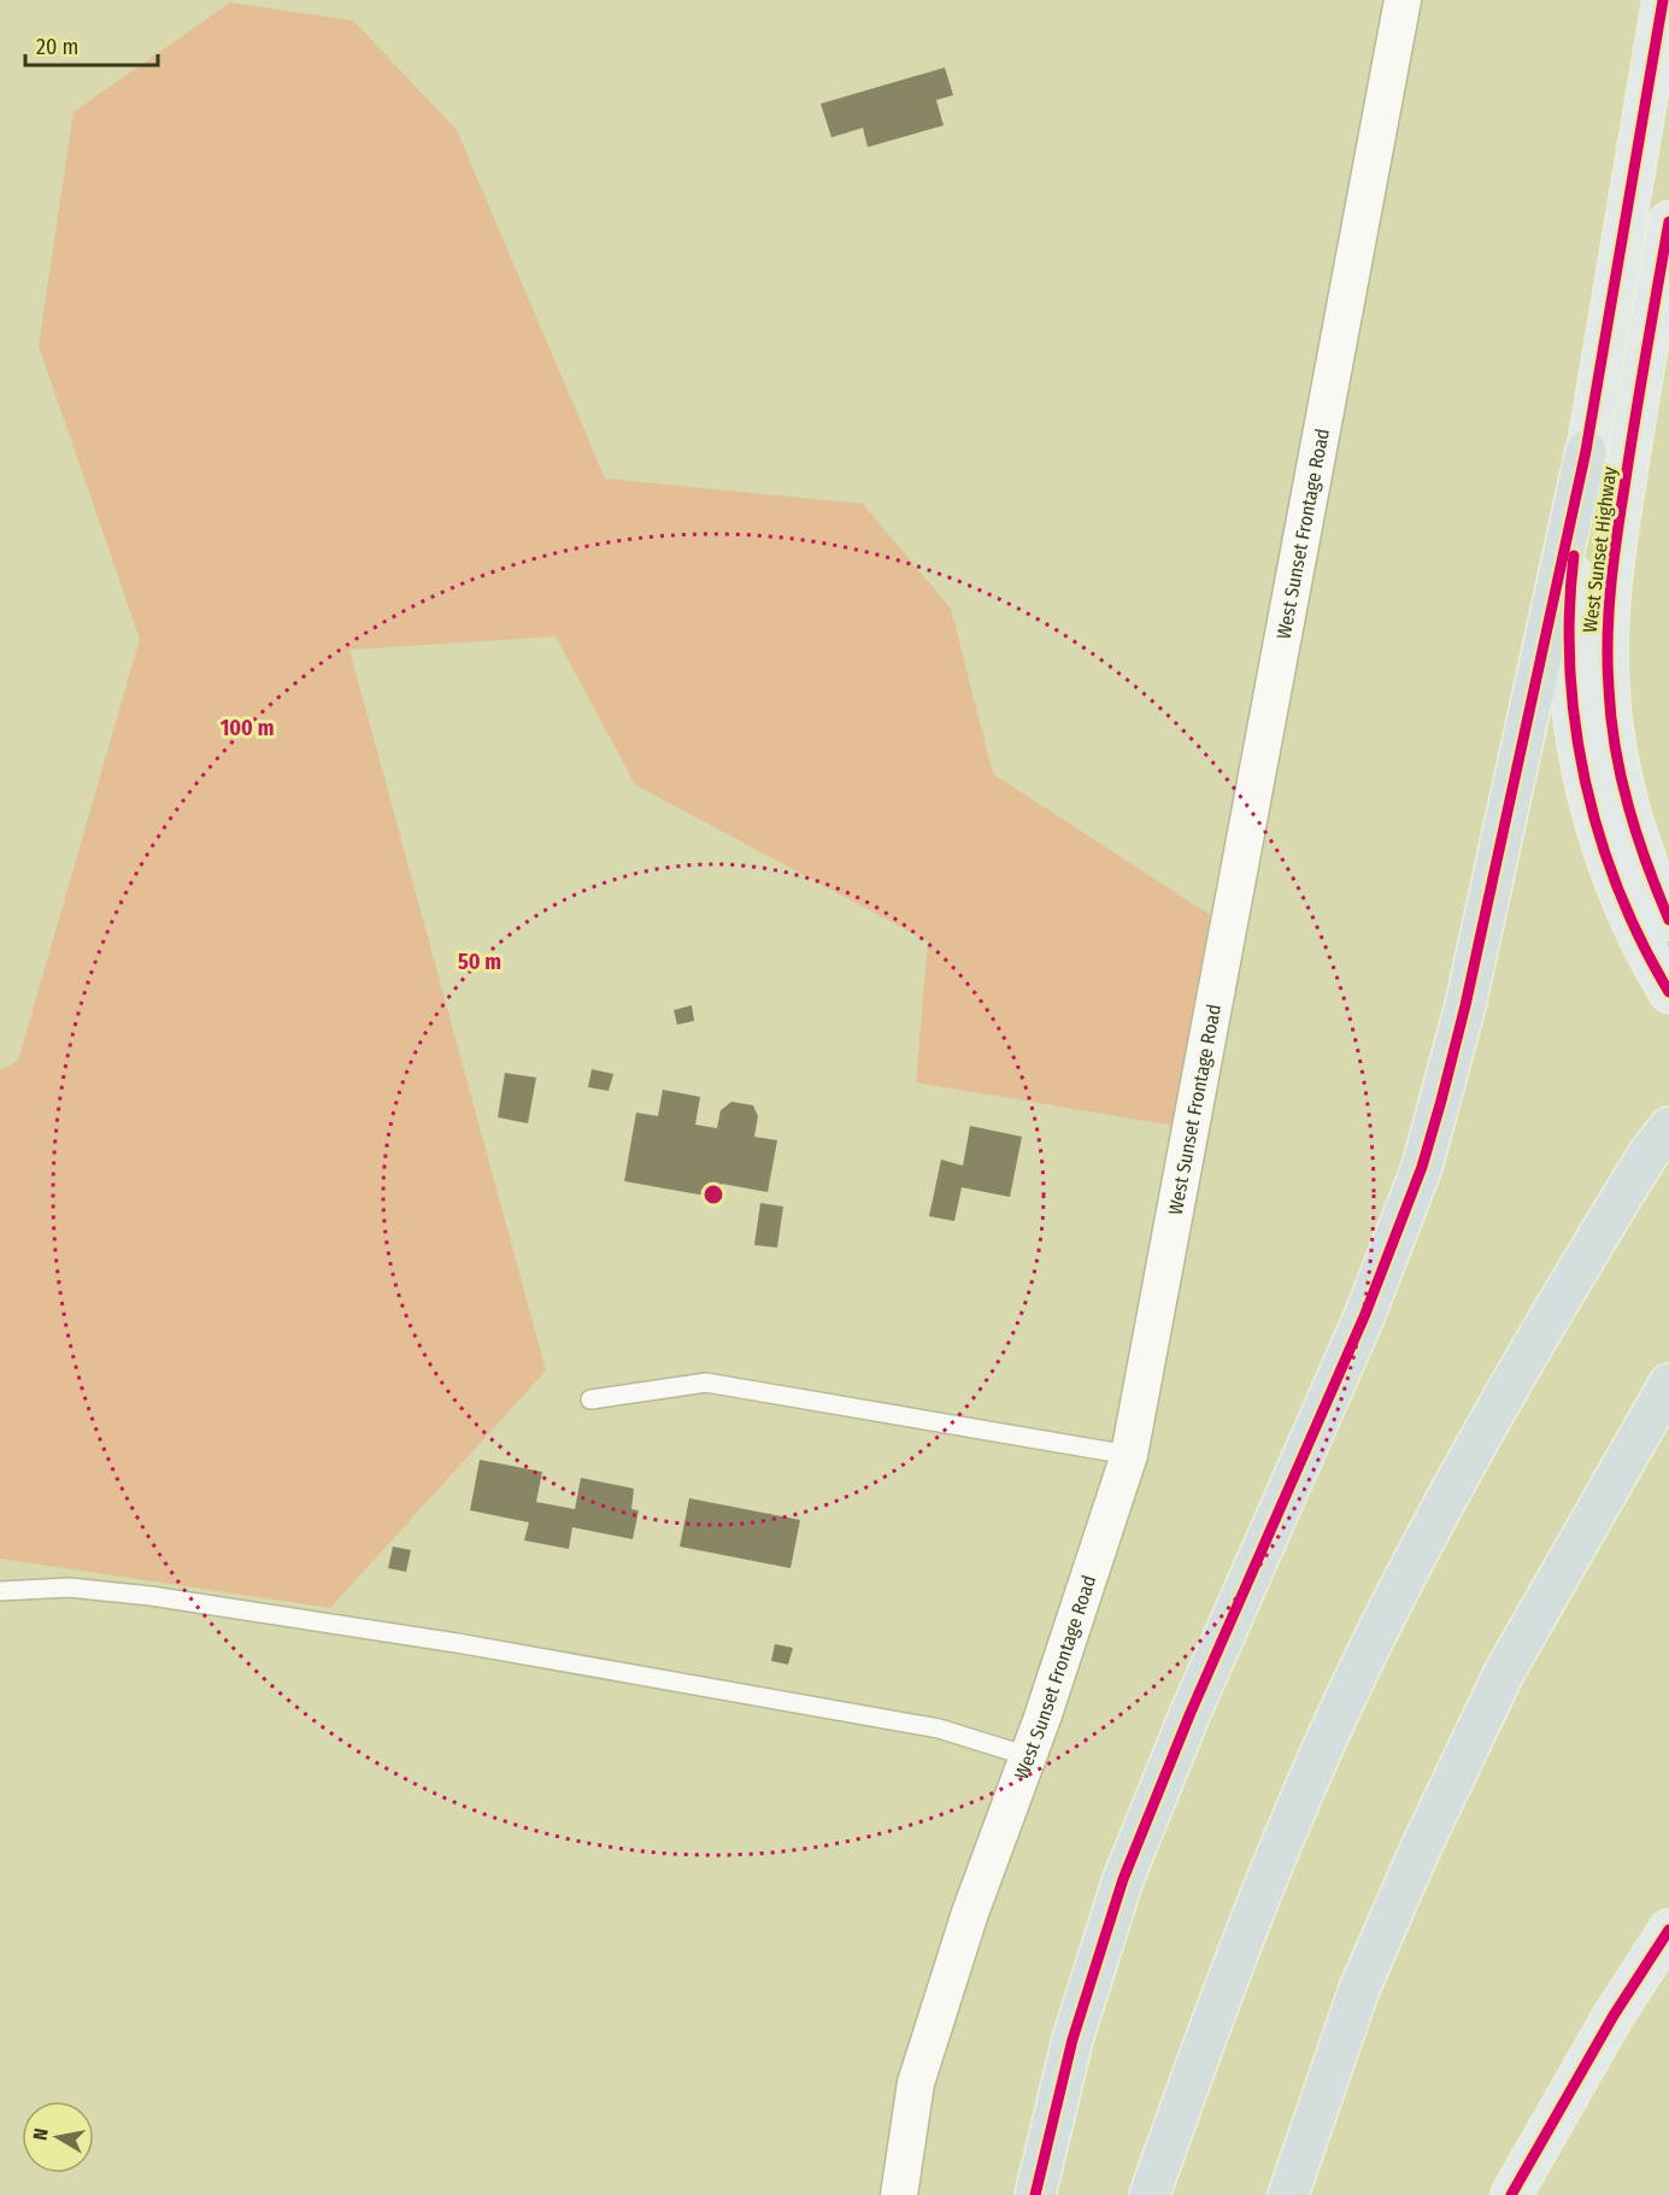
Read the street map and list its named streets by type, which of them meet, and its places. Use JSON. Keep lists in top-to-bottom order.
{
  "streets": {
    "main road": ["West Sunset Highway"],
    "street": ["West Sunset Frontage Road"]
  },
  "scale_bar": "20 m",
  "north": "left",
  "rings": ["100 m", "50 m"]
}
